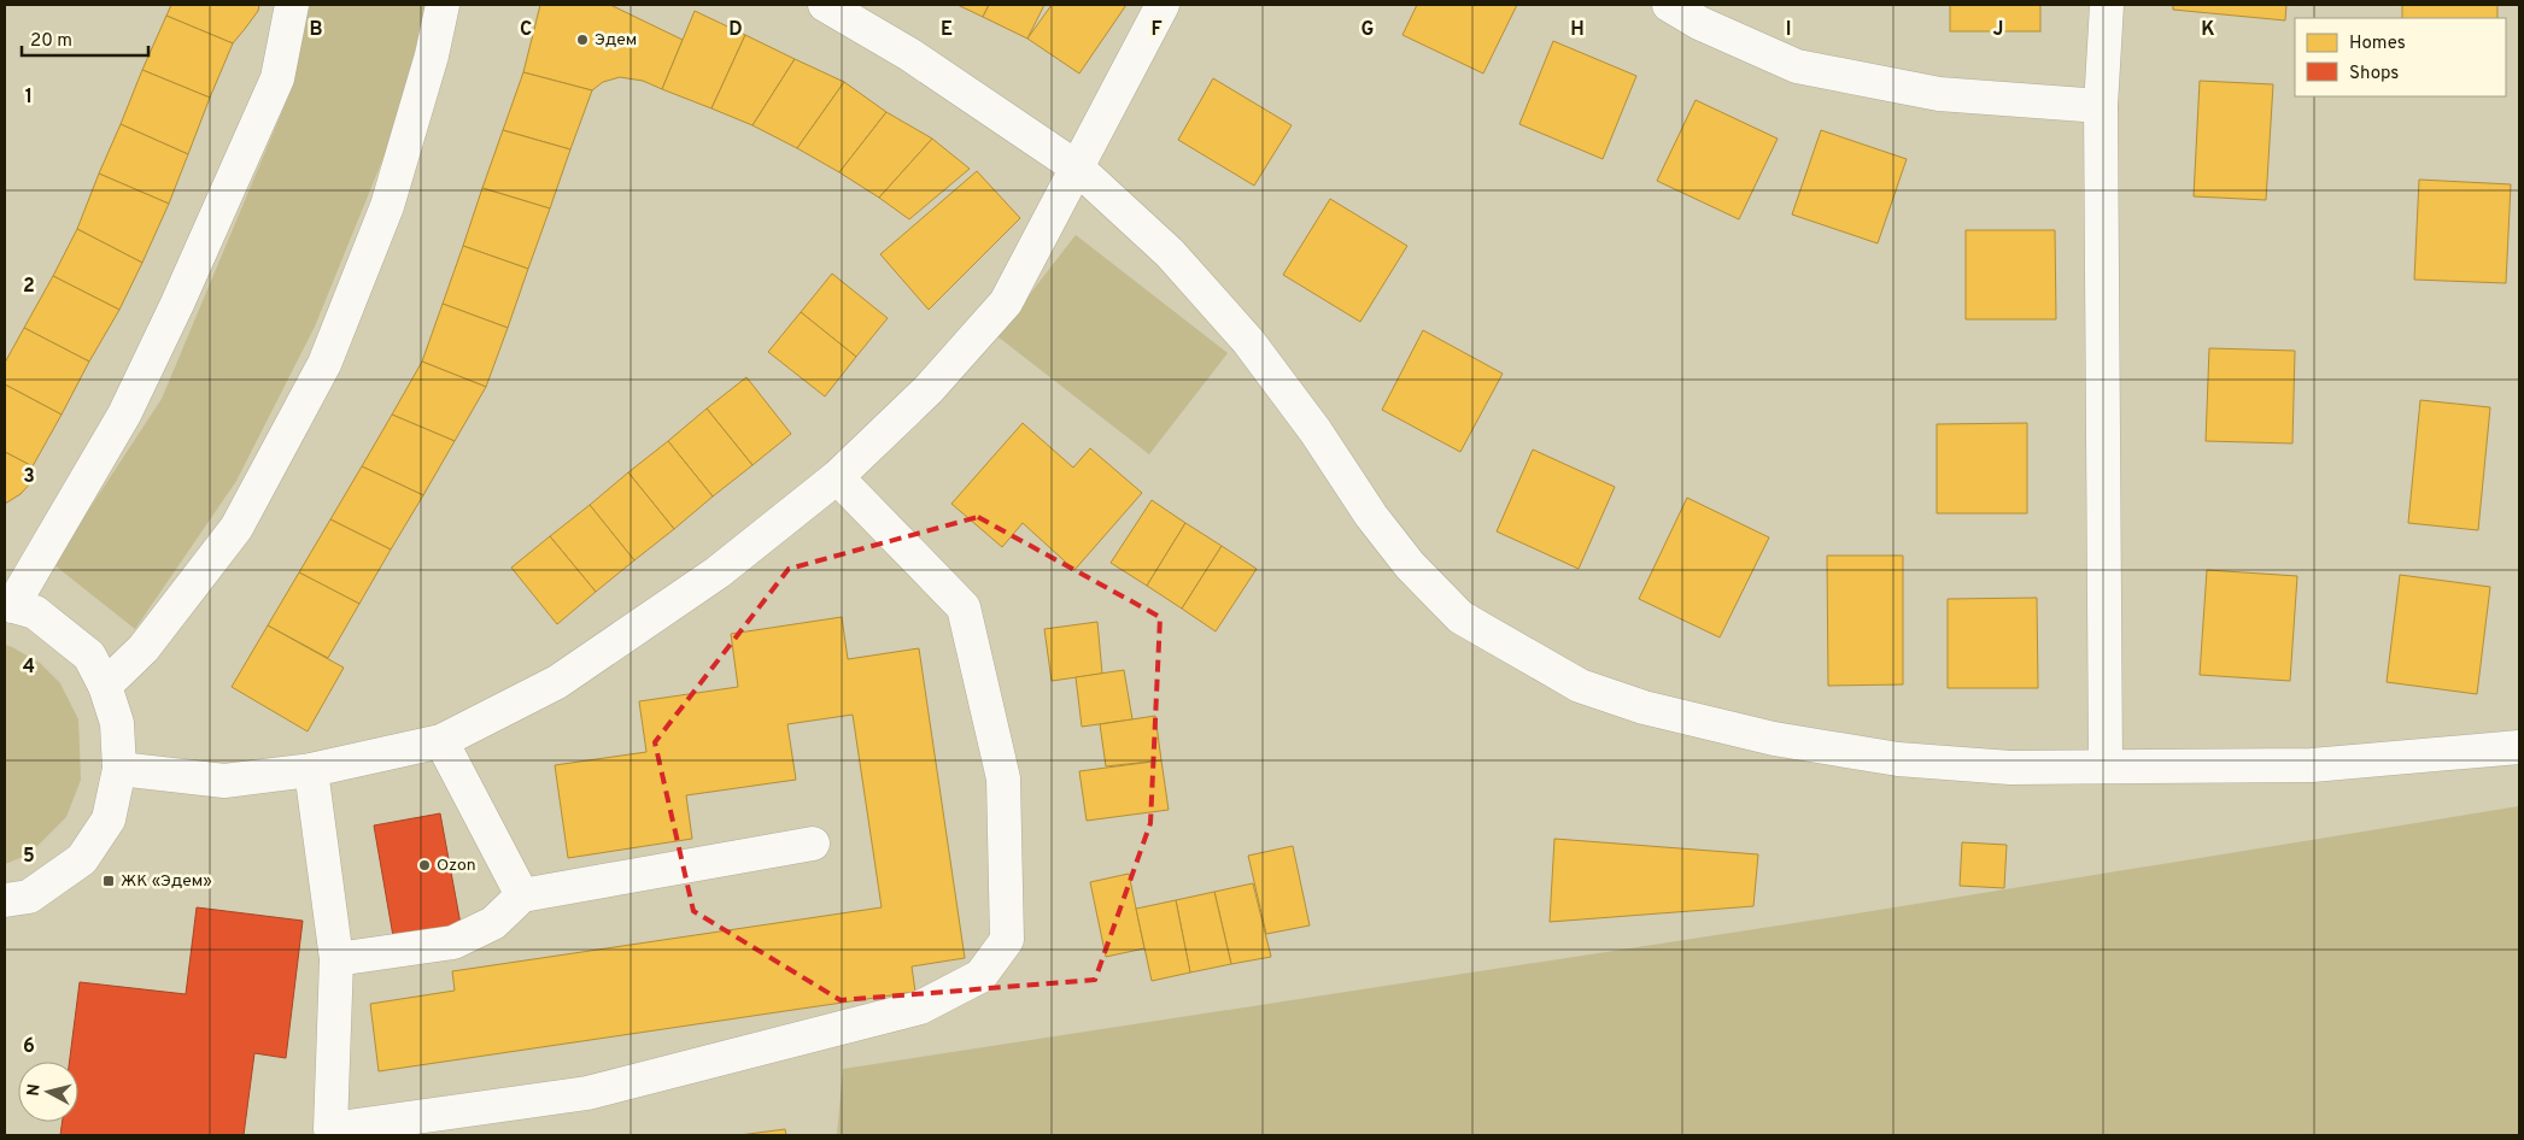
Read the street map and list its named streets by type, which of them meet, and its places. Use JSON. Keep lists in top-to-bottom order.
{
  "places": {
    "other": ["Эдем", "Ozon"],
    "transit": ["ЖК «Эдем»"]
  },
  "legend": ["Homes", "Shops"],
  "scale_bar": "20 m",
  "north": "left",
  "grid": {
    "columns": [
      "B",
      "C",
      "D",
      "E",
      "F",
      "G",
      "H",
      "I",
      "J",
      "K"
    ],
    "rows": [
      "1",
      "2",
      "3",
      "4",
      "5",
      "6"
    ]
  }
}
